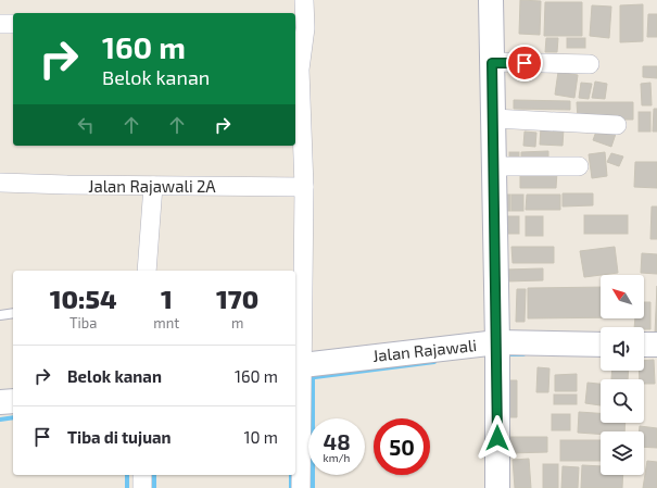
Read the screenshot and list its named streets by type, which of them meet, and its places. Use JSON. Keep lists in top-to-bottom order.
{
  "streets": {
    "main road": ["Jalan Rajawali"],
    "street": ["Jalan Rajawali 2A"]
  },
  "north": "top left",
  "page": {
    "turn": ["160 m", "Belok kanan"],
    "eta": [
      "10:54",
      "Tiba",
      "1",
      "mnt",
      "170",
      "m"
    ],
    "list": [
      {
        "name": "Belok kanan",
        "value": "160 m"
      },
      {
        "name": "Tiba di tujuan",
        "value": "10 m"
      }
    ],
    "speed": "48 km/h",
    "limit": "50"
  }
}
